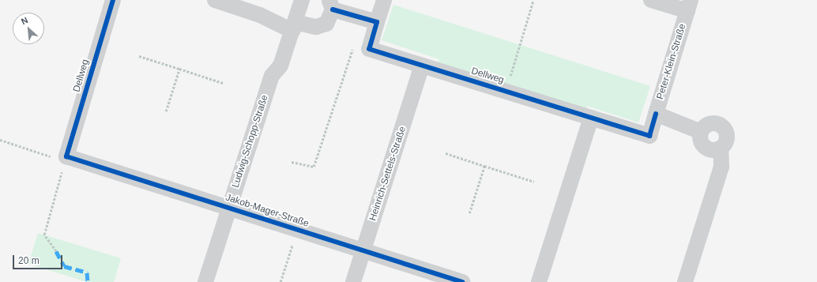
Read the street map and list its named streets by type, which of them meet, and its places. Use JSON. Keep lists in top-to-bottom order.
{
  "streets": {
    "street": [
      "Peter-Klein-Straße",
      "Dellweg",
      "Ludwig-Schopp-Straße",
      "Heinrich-Settels-Straße",
      "Jakob-Mager-Straße"
    ]
  },
  "crossings": [
    ["Peter-Klein-Straße", "Dellweg"],
    ["Dellweg", "Heinrich-Settels-Straße"],
    ["Dellweg", "Jakob-Mager-Straße"],
    ["Ludwig-Schopp-Straße", "Jakob-Mager-Straße"],
    ["Heinrich-Settels-Straße", "Jakob-Mager-Straße"]
  ],
  "scale_bar": "20 m",
  "north": "top left"
}
